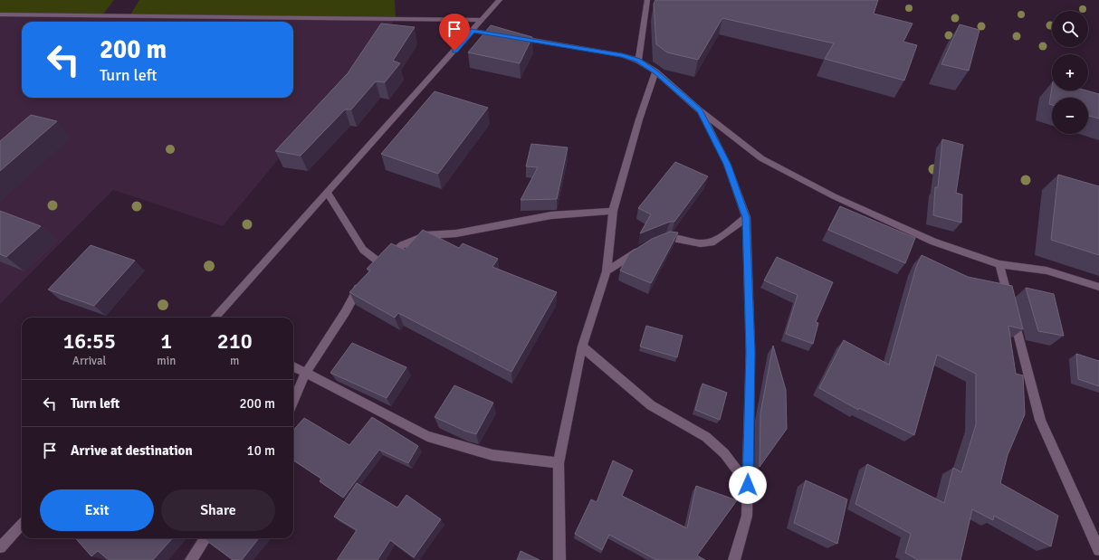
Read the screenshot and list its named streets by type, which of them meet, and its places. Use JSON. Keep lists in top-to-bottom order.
{
  "page": {
    "map_buttons": ["+", "−"],
    "turn": ["200 m", "Turn left"],
    "eta": [
      "16:55",
      "Arrival",
      "1",
      "min",
      "210",
      "m"
    ],
    "list": [
      {
        "name": "Turn left",
        "value": "200 m"
      },
      {
        "name": "Arrive at destination",
        "value": "10 m"
      }
    ],
    "buttons": ["Exit", "Share"]
  }
}
